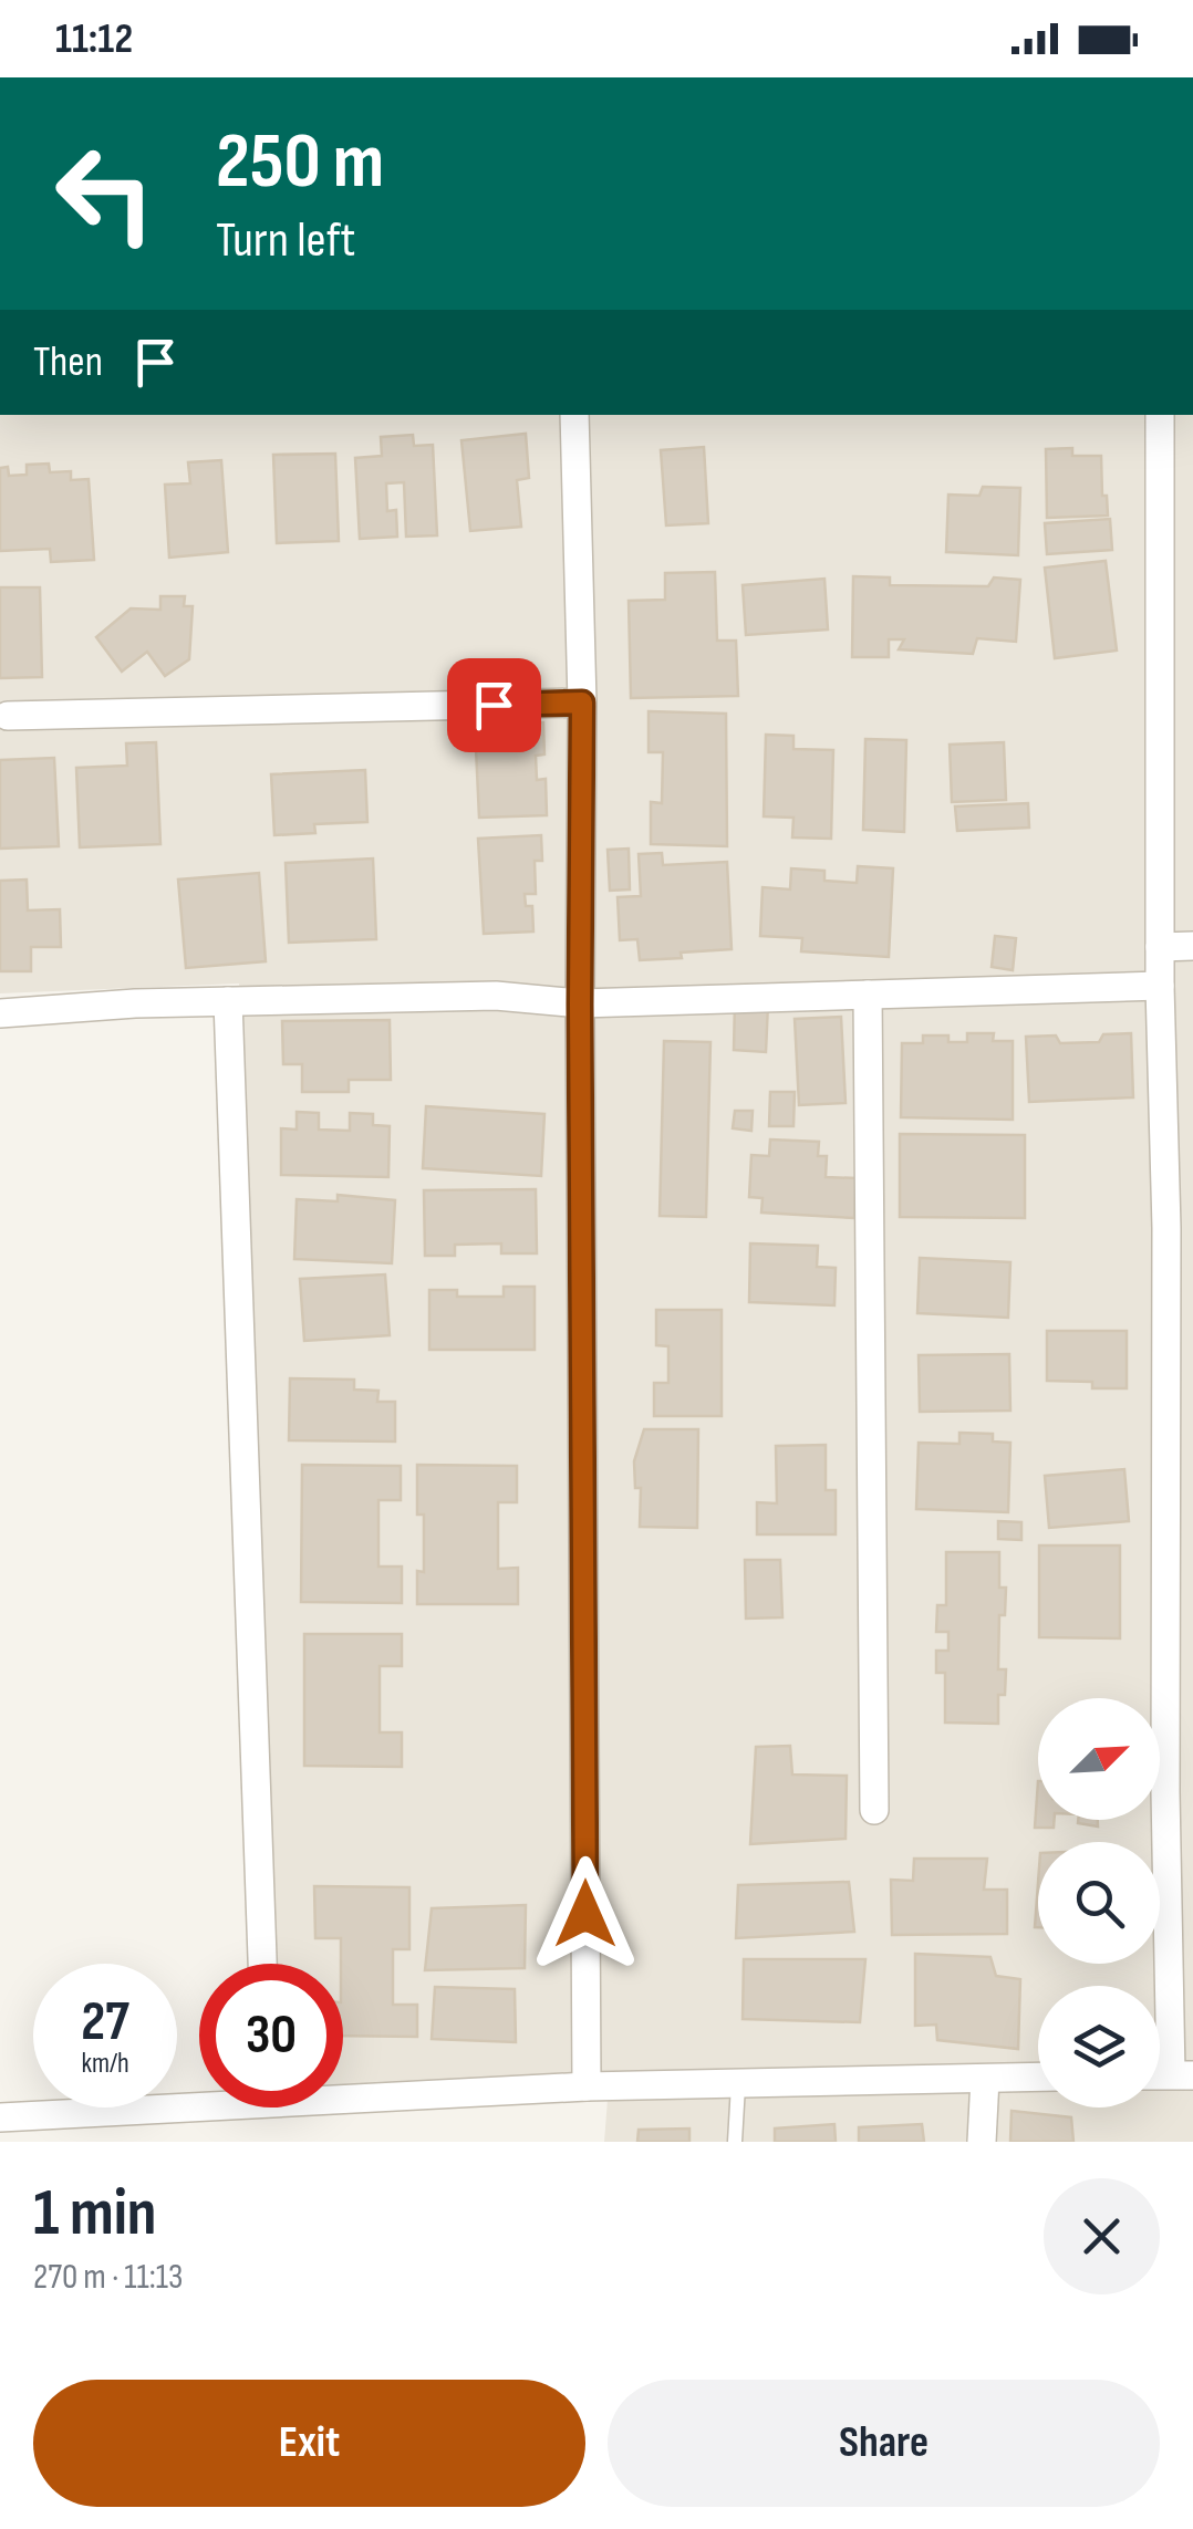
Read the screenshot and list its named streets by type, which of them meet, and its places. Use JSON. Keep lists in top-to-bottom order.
{
  "north": "top right",
  "page": {
    "status": "11:12",
    "turn": ["250 m", "Turn left"],
    "then": "Then",
    "speed": "27 km/h",
    "limit": "30",
    "heading": ["1 min", "270 m · 11:13"],
    "buttons": ["Exit", "Share"]
  }
}
